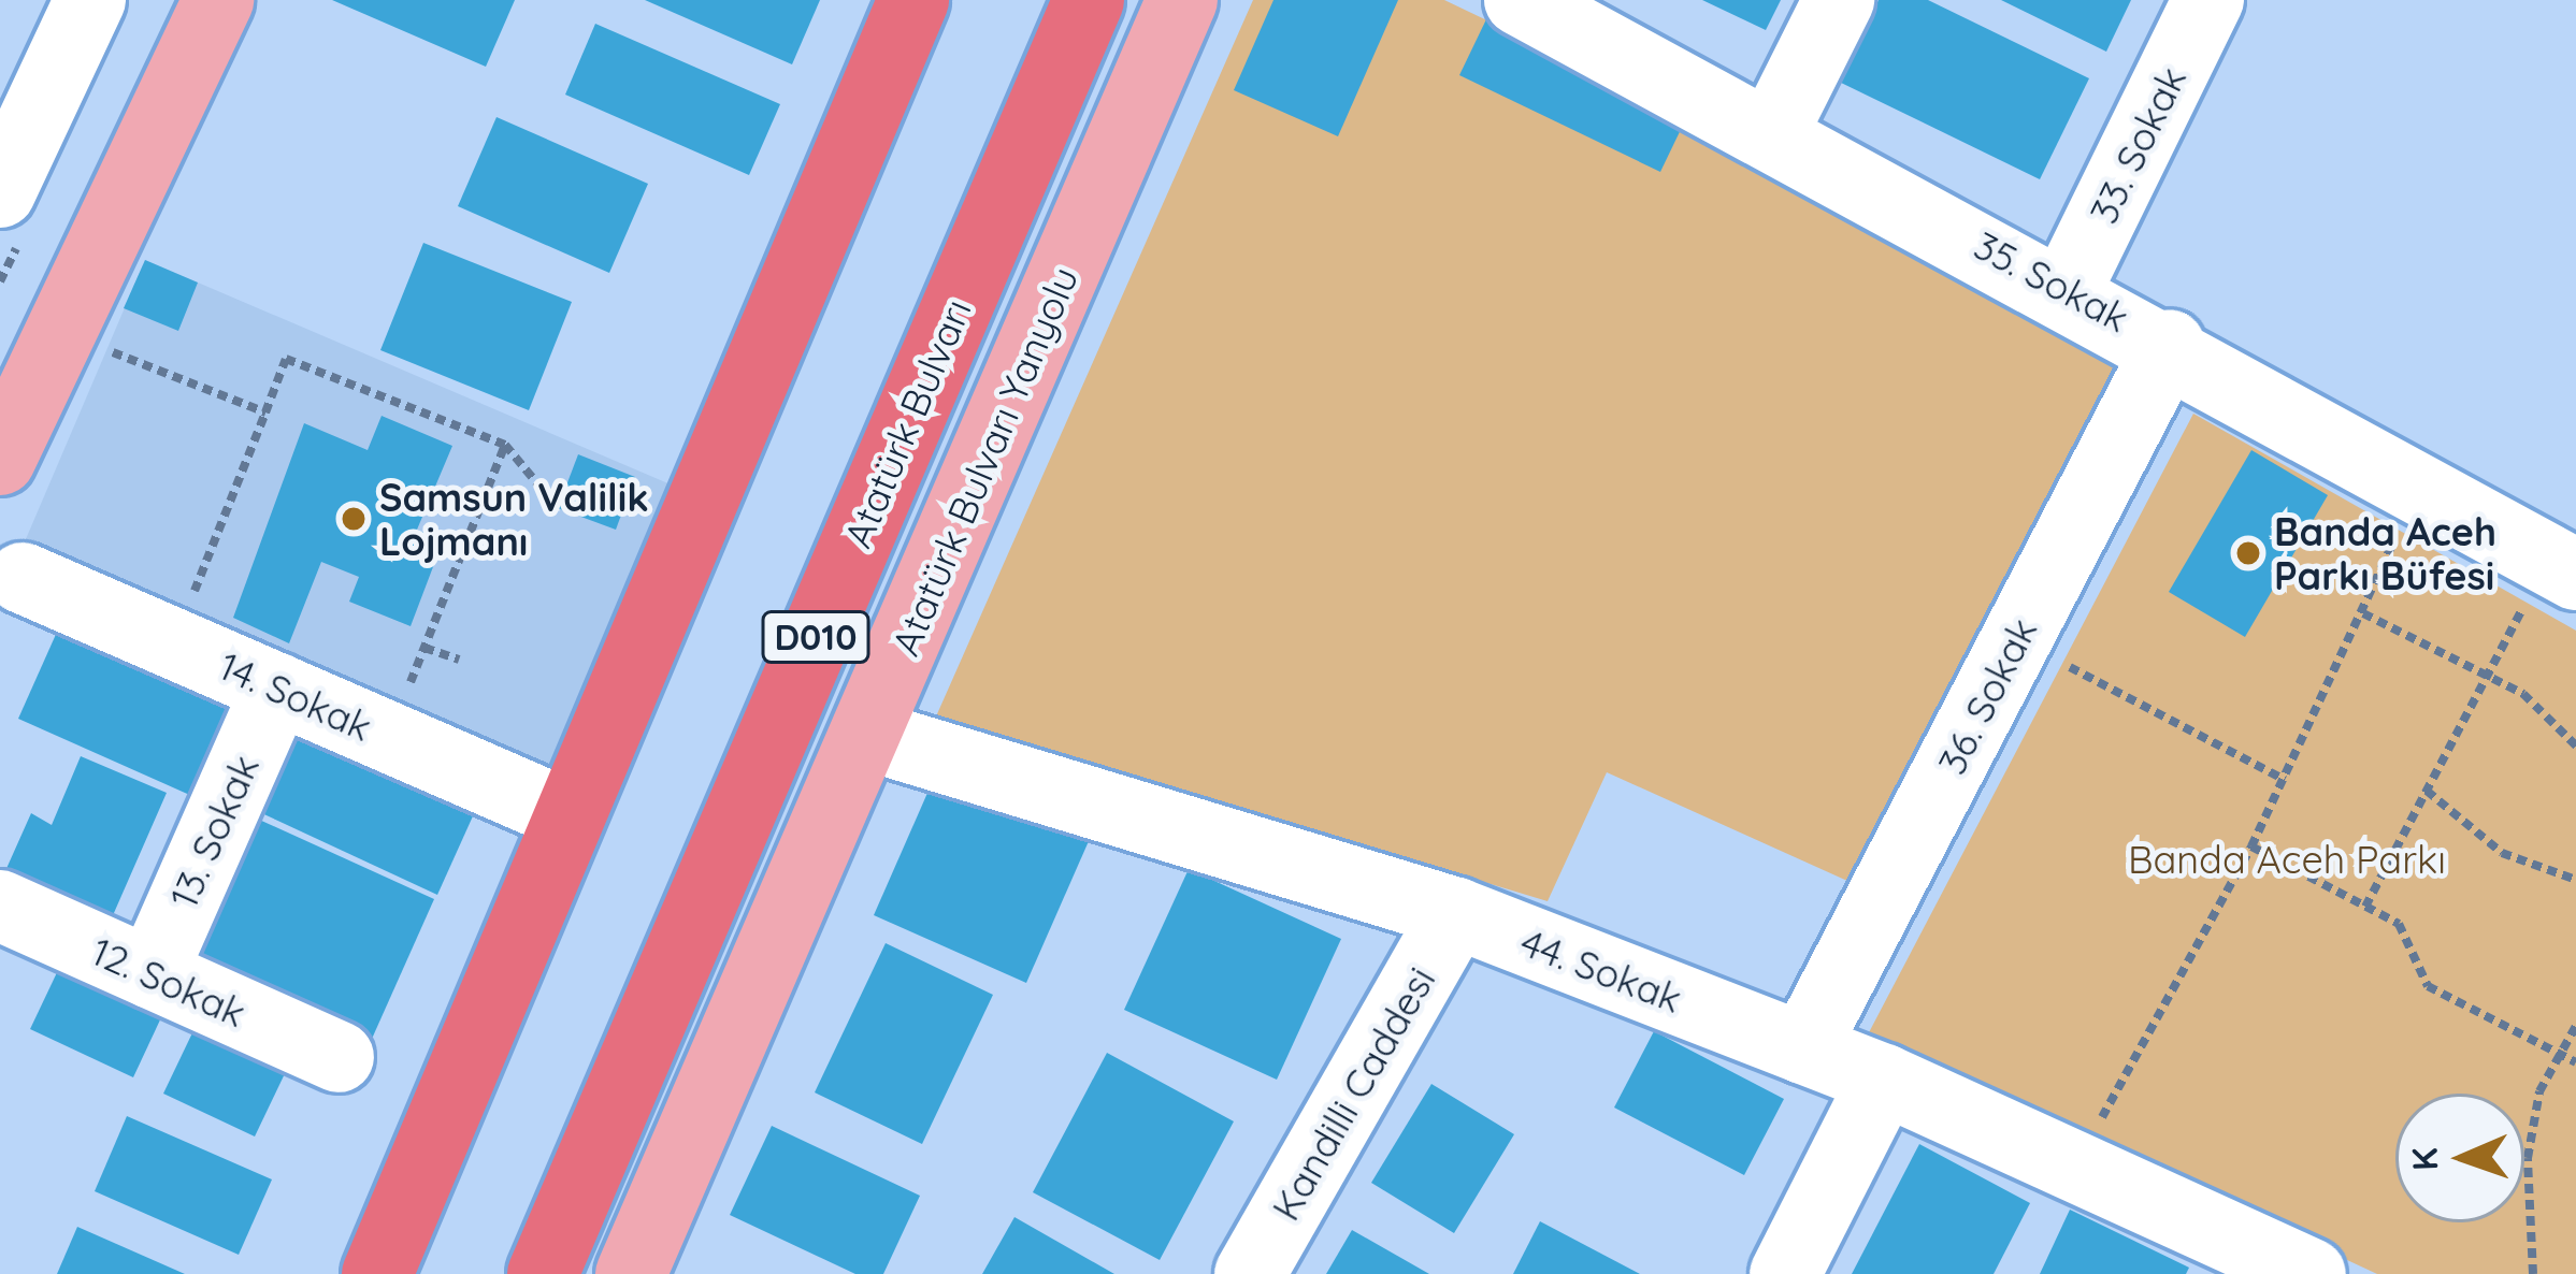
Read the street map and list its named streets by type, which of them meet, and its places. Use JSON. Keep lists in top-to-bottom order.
{
  "streets": {
    "highway": ["Atatürk Bulvarı", "D010"],
    "main road": ["Atatürk Bulvarı Yanyolu"],
    "street": [
      "33. Sokak",
      "35. Sokak",
      "14. Sokak",
      "36. Sokak",
      "13. Sokak",
      "44. Sokak",
      "12. Sokak",
      "Kandilli Caddesi"
    ]
  },
  "crossings": [
    ["33. Sokak", "35. Sokak"],
    ["35. Sokak", "36. Sokak"],
    ["Atatürk Bulvarı Yanyolu", "44. Sokak"],
    ["14. Sokak", "13. Sokak"],
    ["36. Sokak", "44. Sokak"],
    ["13. Sokak", "12. Sokak"],
    ["44. Sokak", "Kandilli Caddesi"]
  ],
  "parks": ["Banda Aceh Parkı"],
  "places": ["Samsun Valilik Lojmanı", "Banda Aceh Parkı Büfesi"],
  "north": "left"
}
